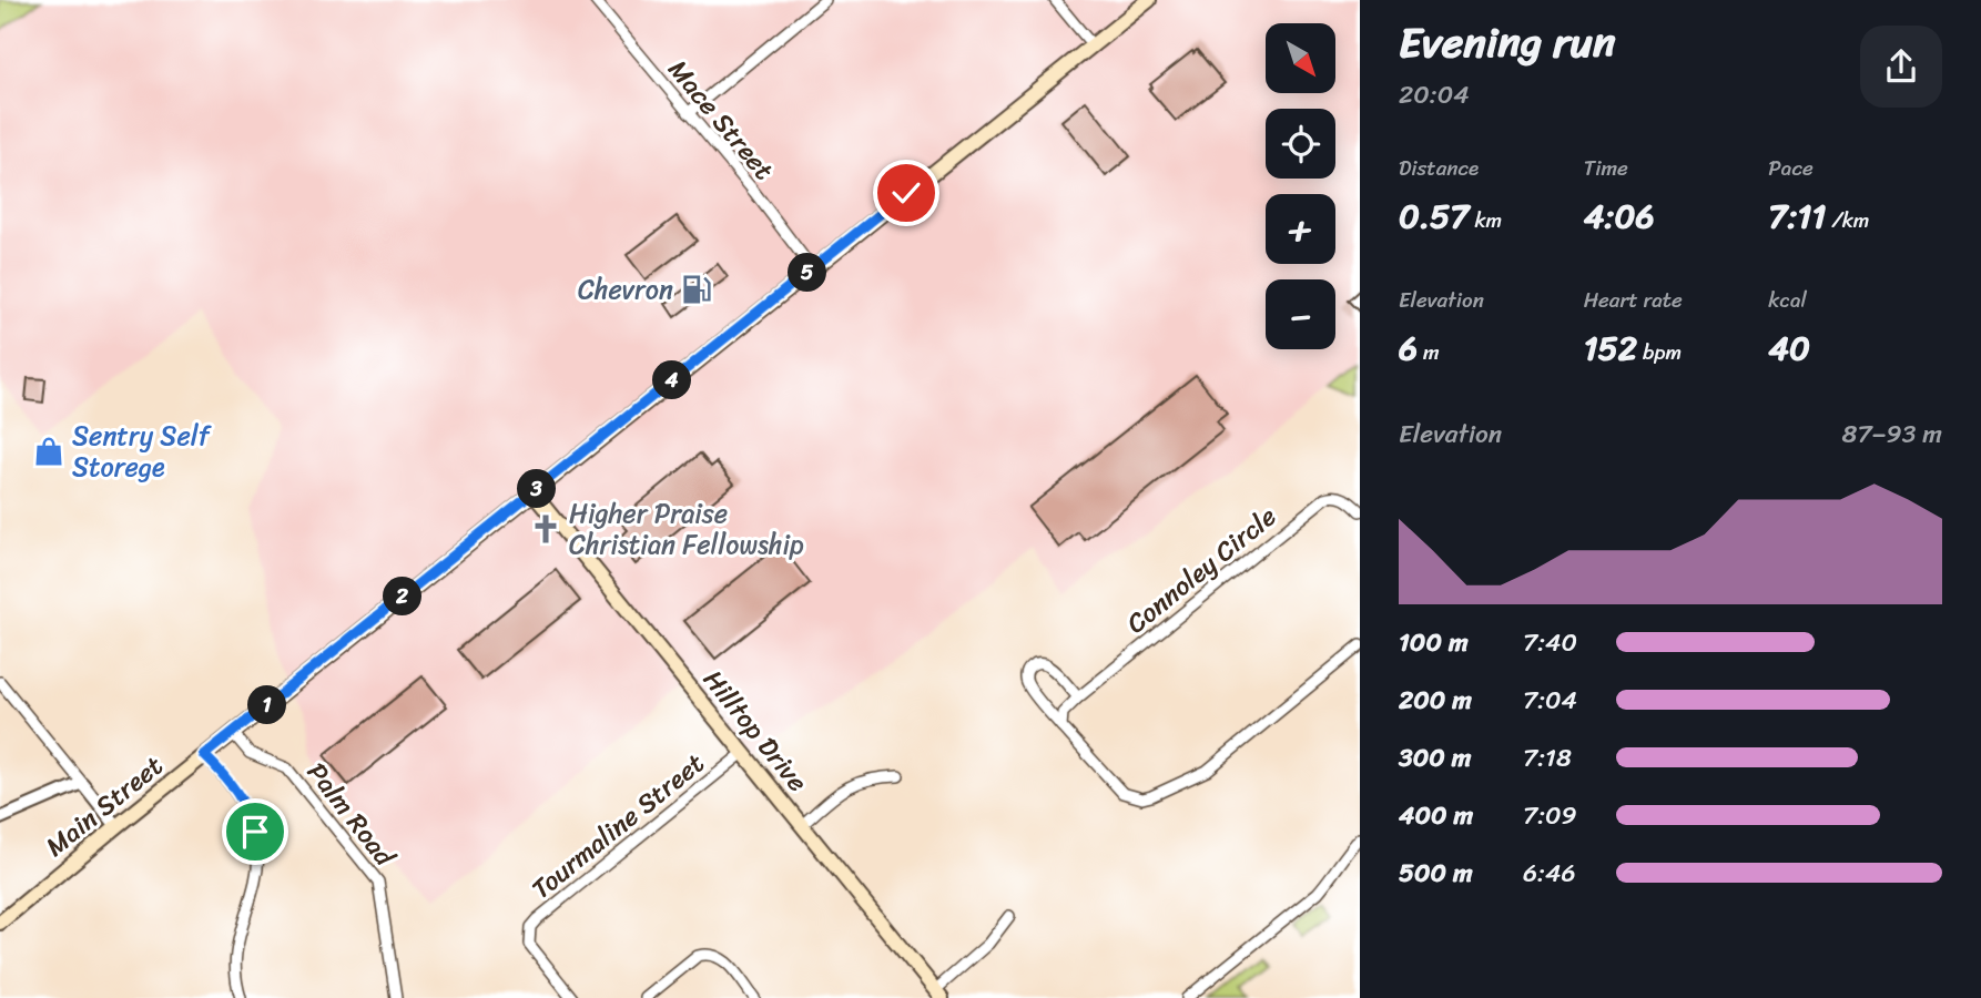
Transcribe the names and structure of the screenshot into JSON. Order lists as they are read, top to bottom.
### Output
{
  "streets": {
    "main road": ["Hilltop Drive", "Main Street"],
    "street": [
      "Mace Street",
      "Connoley Circle",
      "Palm Road",
      "Tourmaline Street"
    ]
  },
  "crossings": [
    ["Mace Street", "Main Street"],
    ["Hilltop Drive", "Main Street"],
    ["Hilltop Drive", "Tourmaline Street"],
    ["Main Street", "Palm Road"]
  ],
  "places": {
    "fuel station": ["Chevron"],
    "shop": ["Sentry Self Storege"],
    "church": ["Higher Praise Christian Fellowship"]
  },
  "north": "bottom right",
  "page": {
    "heading": ["Evening run", "20:04"],
    "map_buttons": ["+", "−"],
    "stats": [
      ["Distance", "0.57 km"],
      ["Time", "4:06"],
      ["Pace", "7:11 /km"],
      ["Elevation", "6 m"],
      ["Heart rate", "152 bpm"],
      ["kcal", "40"]
    ],
    "pins": [
      "5",
      "4",
      "3",
      "2",
      "1"
    ],
    "chart": ["Elevation", "87–93 m"],
    "list": [
      {
        "name": "100 m",
        "note": "7:40"
      },
      {
        "name": "200 m",
        "note": "7:04"
      },
      {
        "name": "300 m",
        "note": "7:18"
      },
      {
        "name": "400 m",
        "note": "7:09"
      },
      {
        "name": "500 m",
        "note": "6:46"
      }
    ]
  }
}
